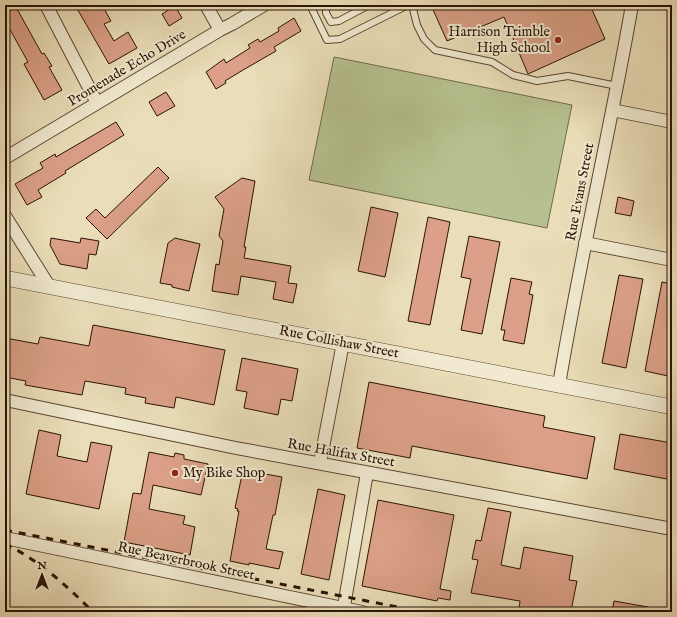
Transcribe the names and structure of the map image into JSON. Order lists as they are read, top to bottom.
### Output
{
  "streets": {
    "street": [
      "Promenade Echo Drive",
      "Rue Evans Street",
      "Rue Collishaw Street",
      "Rue Halifax Street",
      "Rue Beaverbrook Street"
    ]
  },
  "crossings": [
    ["Rue Evans Street", "Rue Collishaw Street"]
  ],
  "places": ["Harrison Trimble High School", "My Bike Shop"],
  "north": "top"
}
